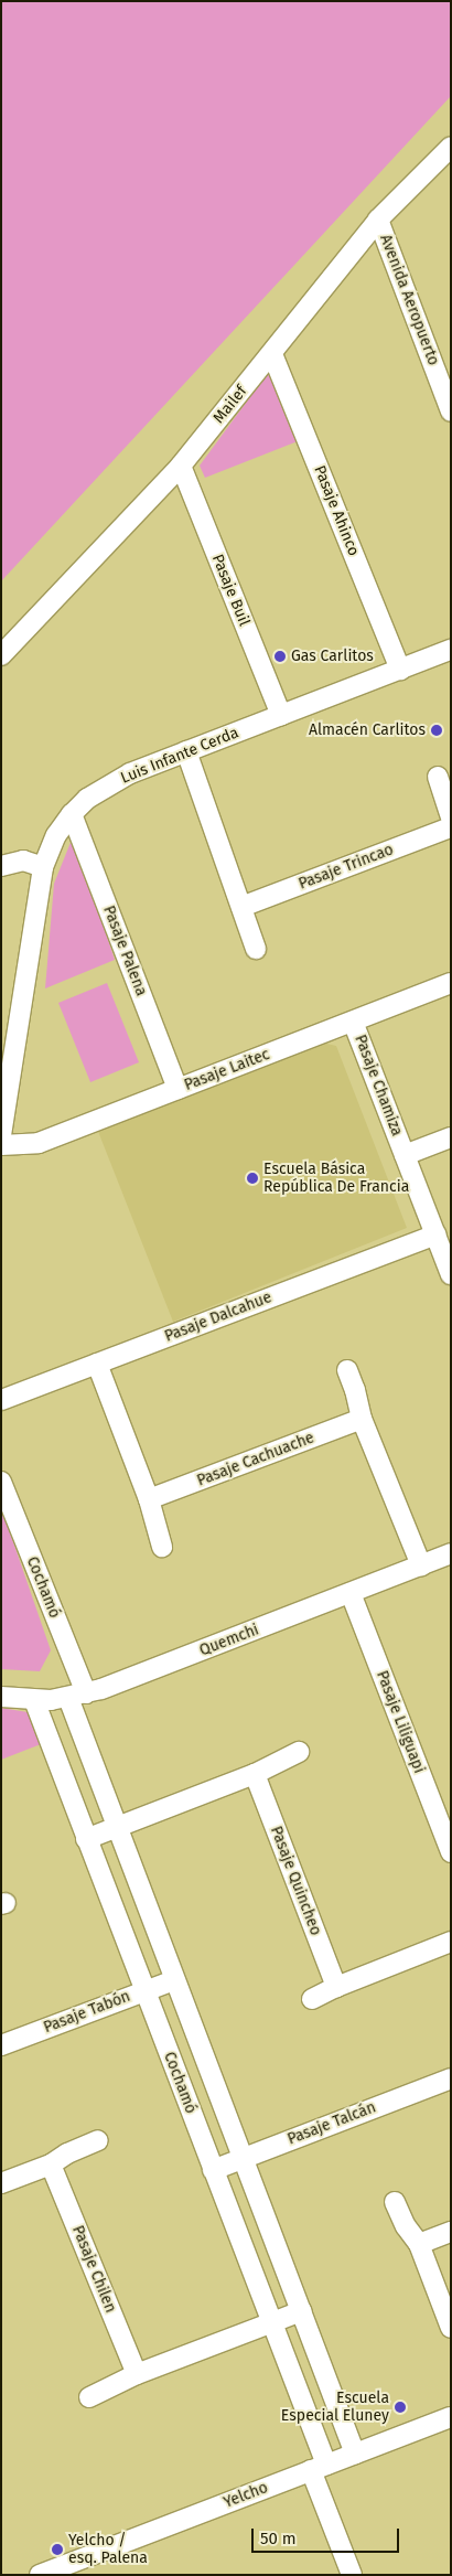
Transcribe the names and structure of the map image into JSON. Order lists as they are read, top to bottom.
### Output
{
  "streets": {
    "street": [
      "Avenida Aeropuerto",
      "Mailef",
      "Pasaje Ahinco",
      "Pasaje Buil",
      "Luis Infante Cerda",
      "Pasaje Trincao",
      "Pasaje Palena",
      "Pasaje Laitec",
      "Pasaje Chamiza",
      "Pasaje Dalcahue",
      "Pasaje Cachuache",
      "Cochamó",
      "Quemchi",
      "Pasaje Liliguapi",
      "Pasaje Quincheo",
      "Pasaje Tabón",
      "Pasaje Talcán",
      "Pasaje Chilen",
      "Yelcho"
    ]
  },
  "crossings": [
    ["Avenida Aeropuerto", "Mailef"],
    ["Mailef", "Pasaje Ahinco"],
    ["Mailef", "Pasaje Buil"],
    ["Pasaje Ahinco", "Luis Infante Cerda"],
    ["Pasaje Buil", "Luis Infante Cerda"],
    ["Luis Infante Cerda", "Pasaje Palena"],
    ["Pasaje Palena", "Pasaje Laitec"],
    ["Pasaje Laitec", "Pasaje Chamiza"],
    ["Pasaje Chamiza", "Pasaje Dalcahue"],
    ["Cochamó", "Quemchi"],
    ["Cochamó", "Pasaje Tabón"],
    ["Cochamó", "Pasaje Talcán"],
    ["Cochamó", "Yelcho"],
    ["Quemchi", "Pasaje Liliguapi"]
  ],
  "places": [
    "Gas Carlitos",
    "Almacén Carlitos",
    "Escuela Básica República De Francia",
    "Escuela Especial Eluney",
    "Yelcho / esq. Palena"
  ],
  "scale_bar": "50 m"
}
